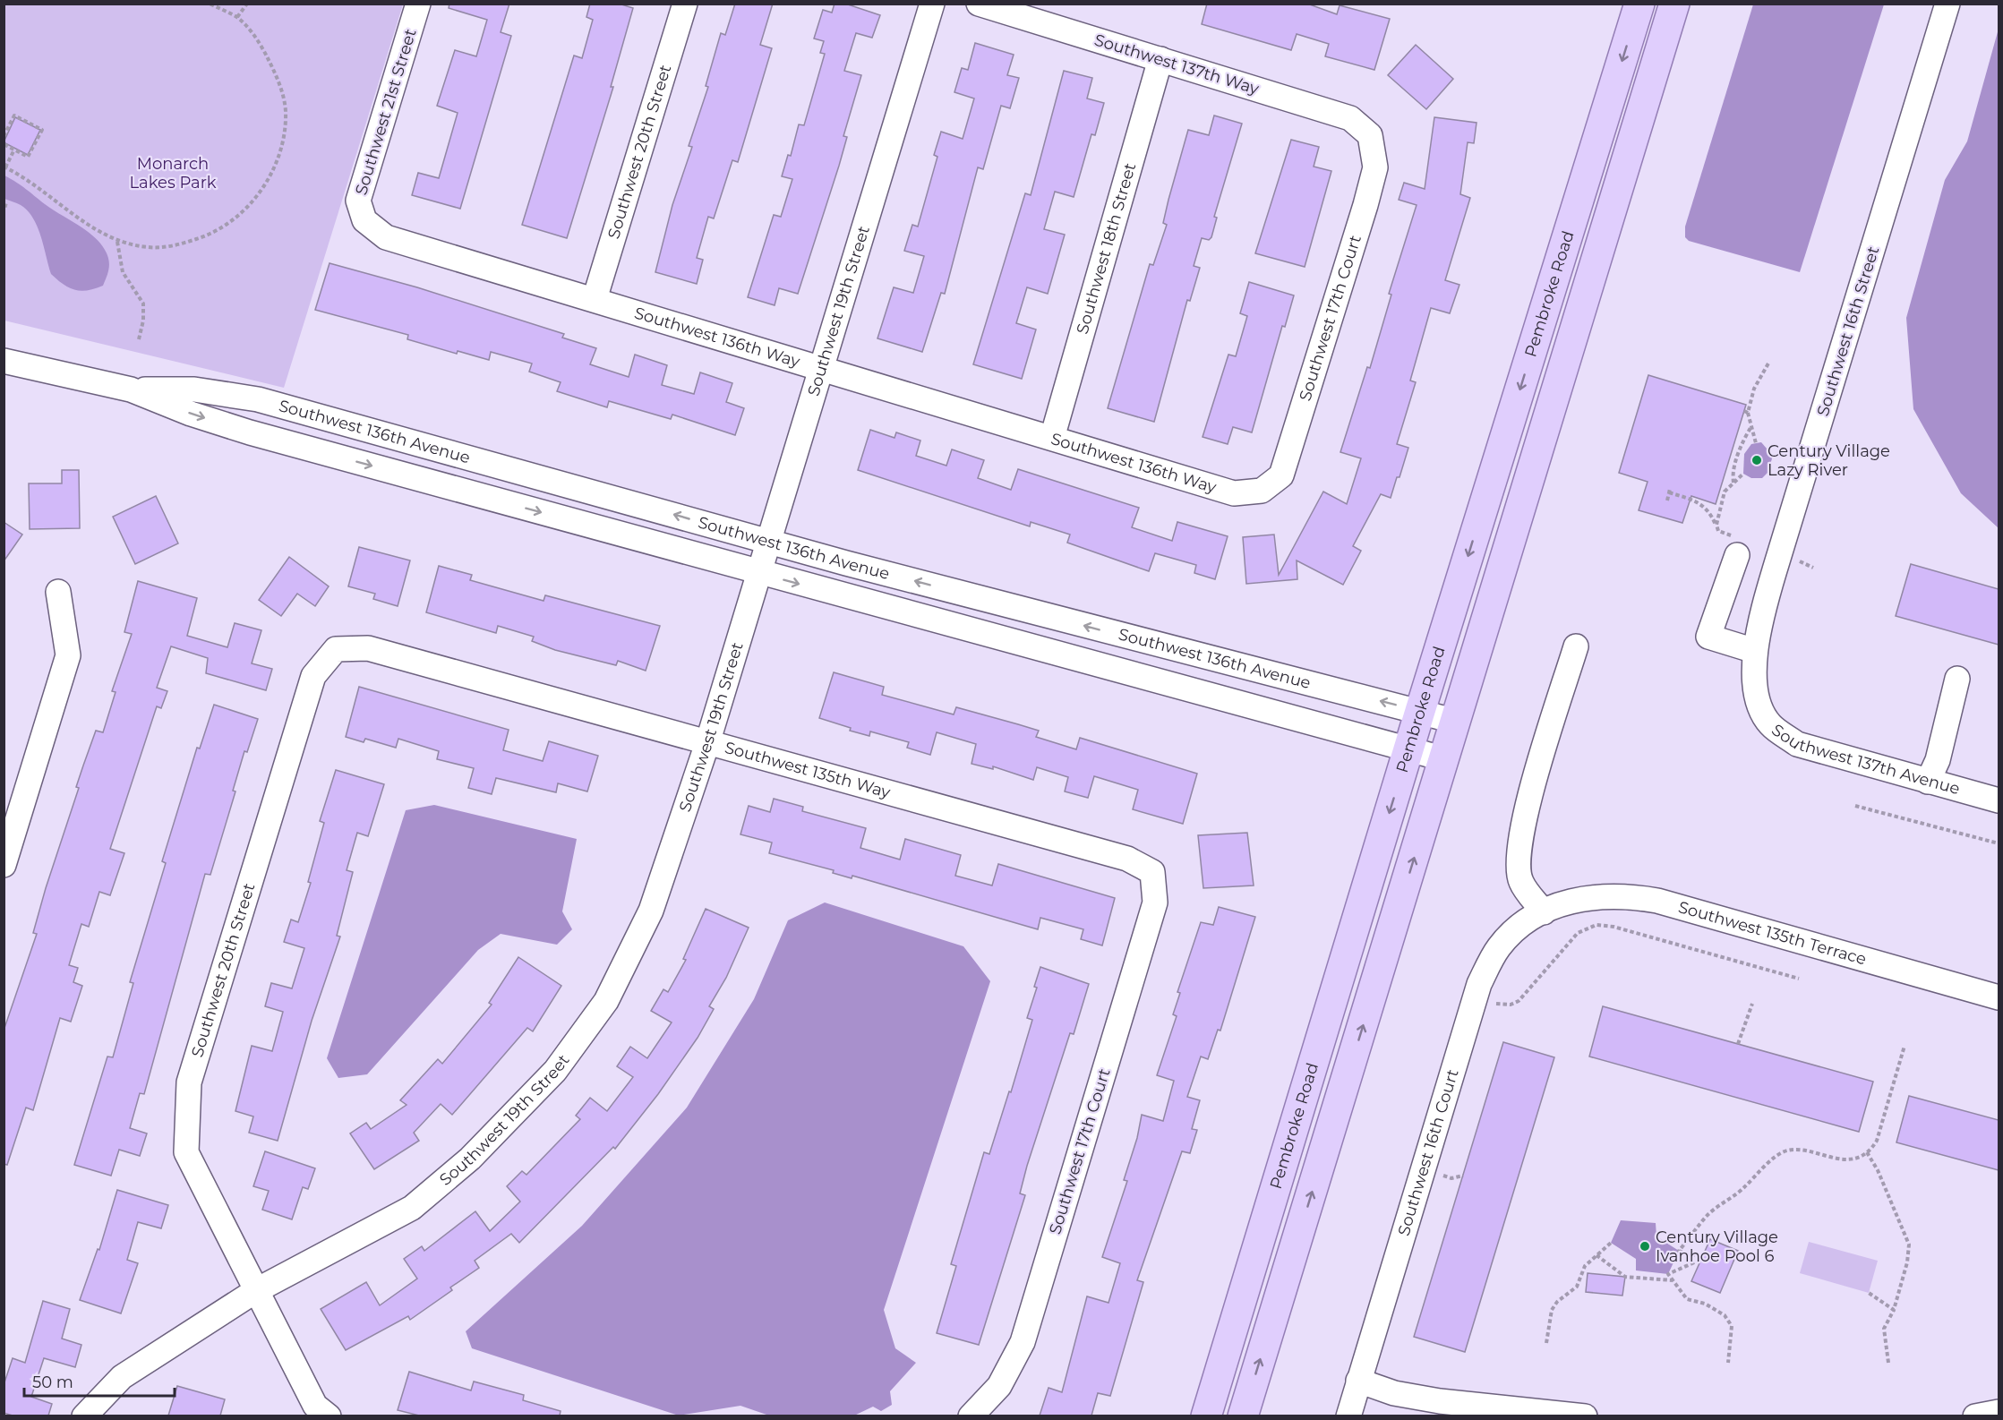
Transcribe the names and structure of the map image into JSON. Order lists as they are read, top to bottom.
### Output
{
  "streets": {
    "main road": ["Pembroke Road"],
    "street": [
      "Southwest 137th Way",
      "Southwest 21st Street",
      "Southwest 20th Street",
      "Southwest 18th Street",
      "Southwest 19th Street",
      "Southwest 17th Court",
      "Southwest 16th Street",
      "Southwest 136th Way",
      "Southwest 136th Avenue",
      "Southwest 137th Avenue",
      "Southwest 135th Way",
      "Southwest 135th Terrace",
      "Southwest 16th Court"
    ]
  },
  "crossings": [
    ["Southwest 137th Way", "Southwest 18th Street"],
    ["Southwest 137th Way", "Southwest 17th Court"],
    ["Southwest 21st Street", "Southwest 136th Way"],
    ["Southwest 20th Street", "Southwest 19th Street"],
    ["Southwest 20th Street", "Southwest 136th Way"],
    ["Southwest 20th Street", "Southwest 135th Way"],
    ["Southwest 18th Street", "Southwest 136th Way"],
    ["Pembroke Road", "Southwest 136th Avenue"],
    ["Southwest 19th Street", "Southwest 136th Way"],
    ["Southwest 19th Street", "Southwest 136th Avenue"],
    ["Southwest 19th Street", "Southwest 135th Way"],
    ["Southwest 17th Court", "Southwest 136th Way"],
    ["Southwest 17th Court", "Southwest 135th Way"],
    ["Southwest 16th Street", "Southwest 137th Avenue"],
    ["Southwest 135th Terrace", "Southwest 16th Court"]
  ],
  "parks": ["Monarch Lakes Park"],
  "places": ["Century Village Lazy River", "Century Village Ivanhoe Pool 6"],
  "scale_bar": "50 m"
}
